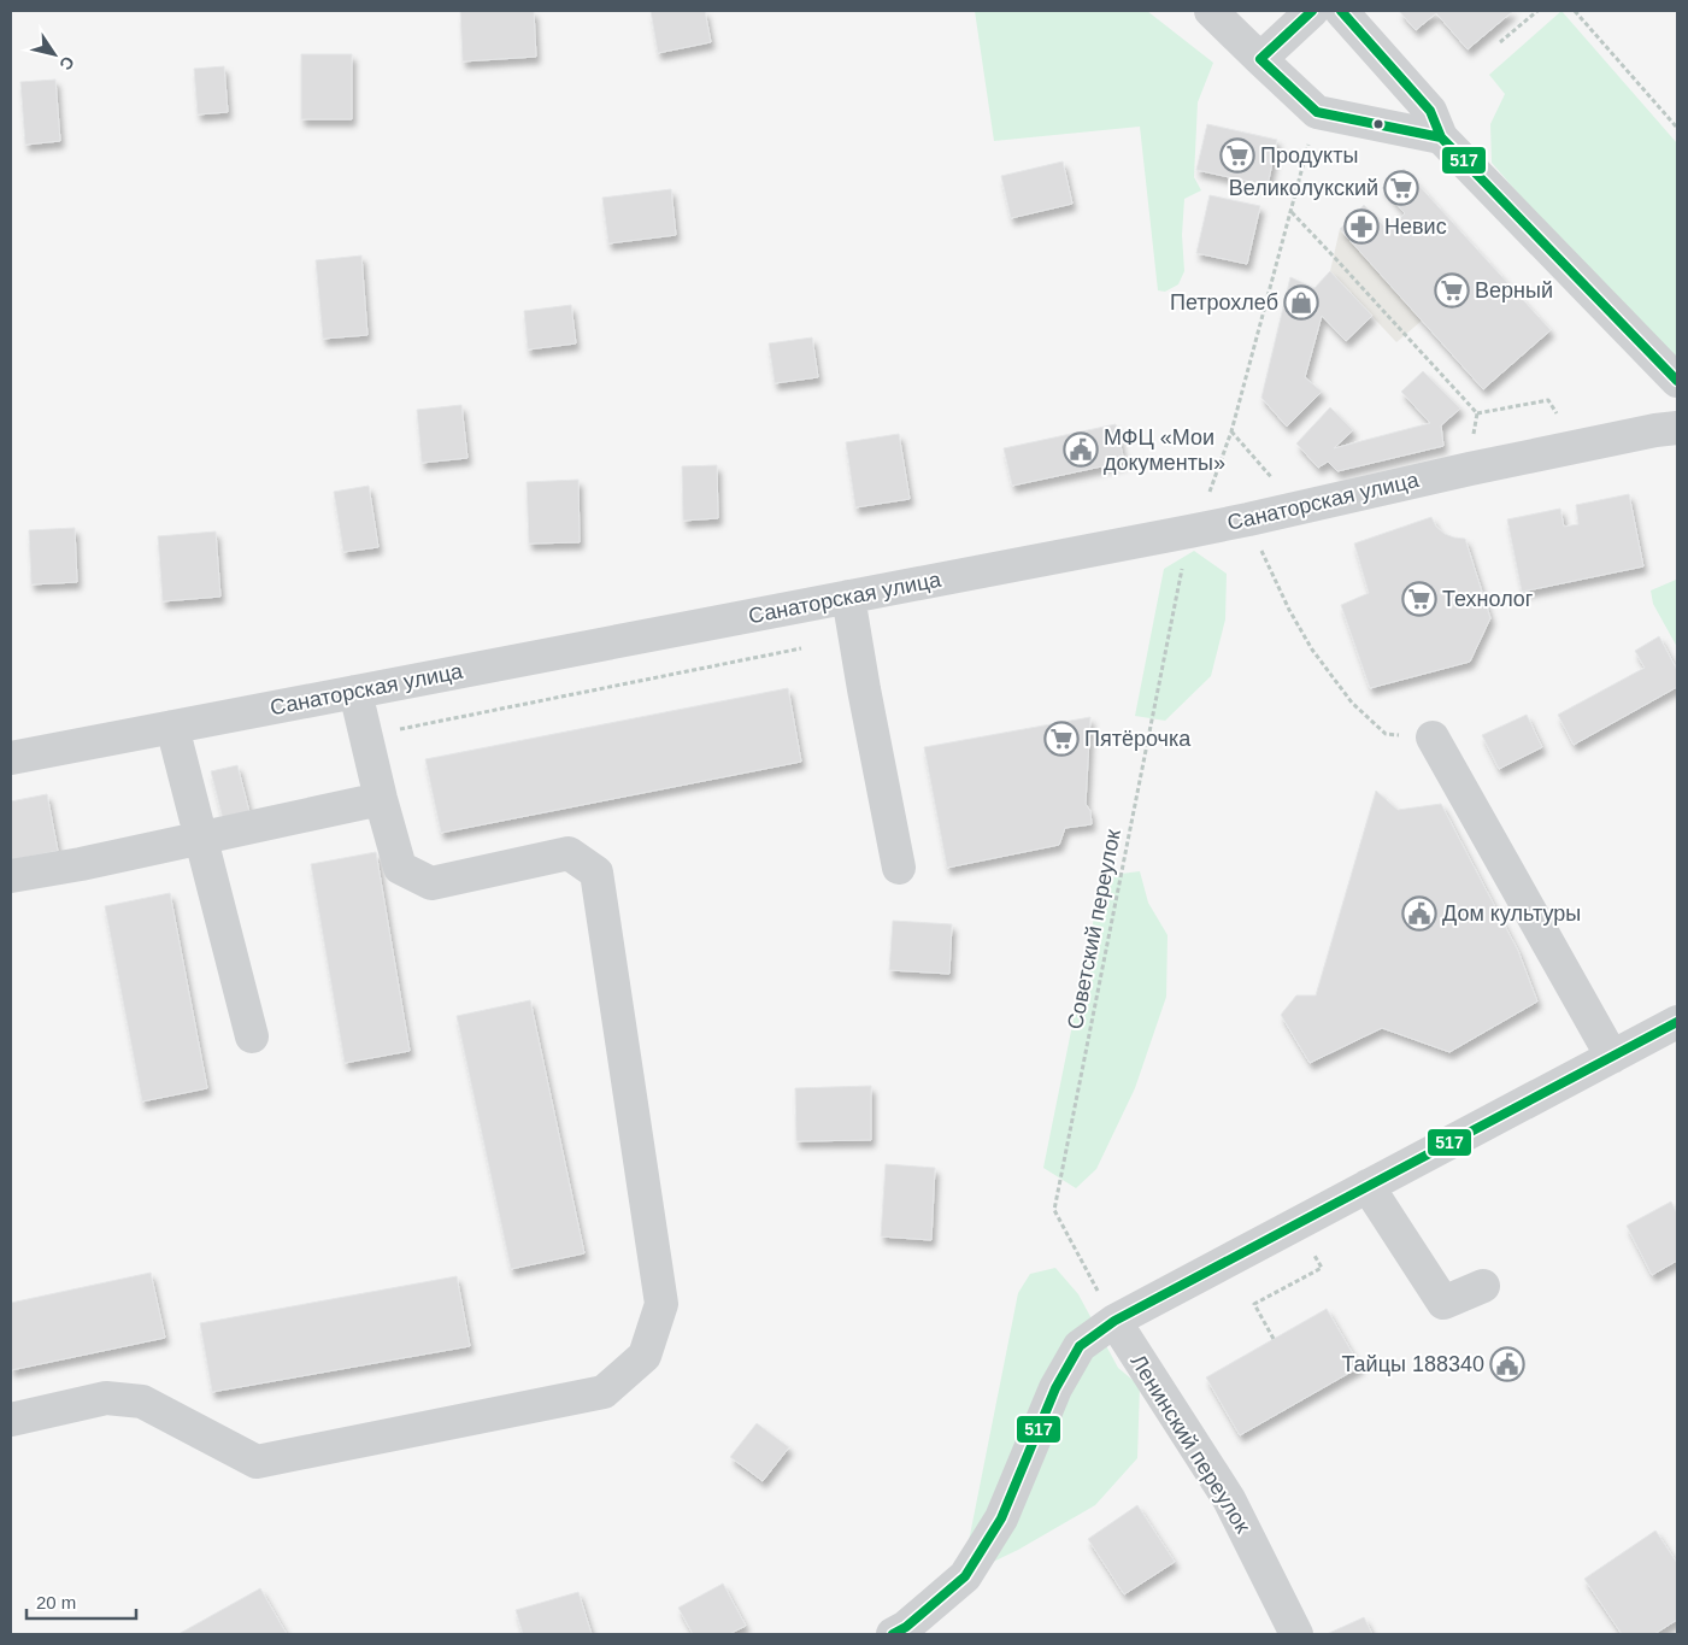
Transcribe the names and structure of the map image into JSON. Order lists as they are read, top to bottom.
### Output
{
  "streets": {
    "street": ["Санаторская улица", "Ленинский переулок"],
    "path": ["Советский переулок"]
  },
  "crossings": [
    ["Санаторская улица", "Советский переулок"],
    ["Советский переулок", "Ленинский переулок"]
  ],
  "places": {
    "supermarket": [
      "Продукты",
      "Великолукский",
      "Верный",
      "Технолог",
      "Пятёрочка"
    ],
    "pharmacy": ["Невис"],
    "shop": ["Петрохлеб"],
    "public building": ["МФЦ «Мои документы»", "Дом культуры", "Тайцы 188340"]
  },
  "lines": ["transit line 517"],
  "scale_bar": "20 m",
  "north": "bottom right"
}
